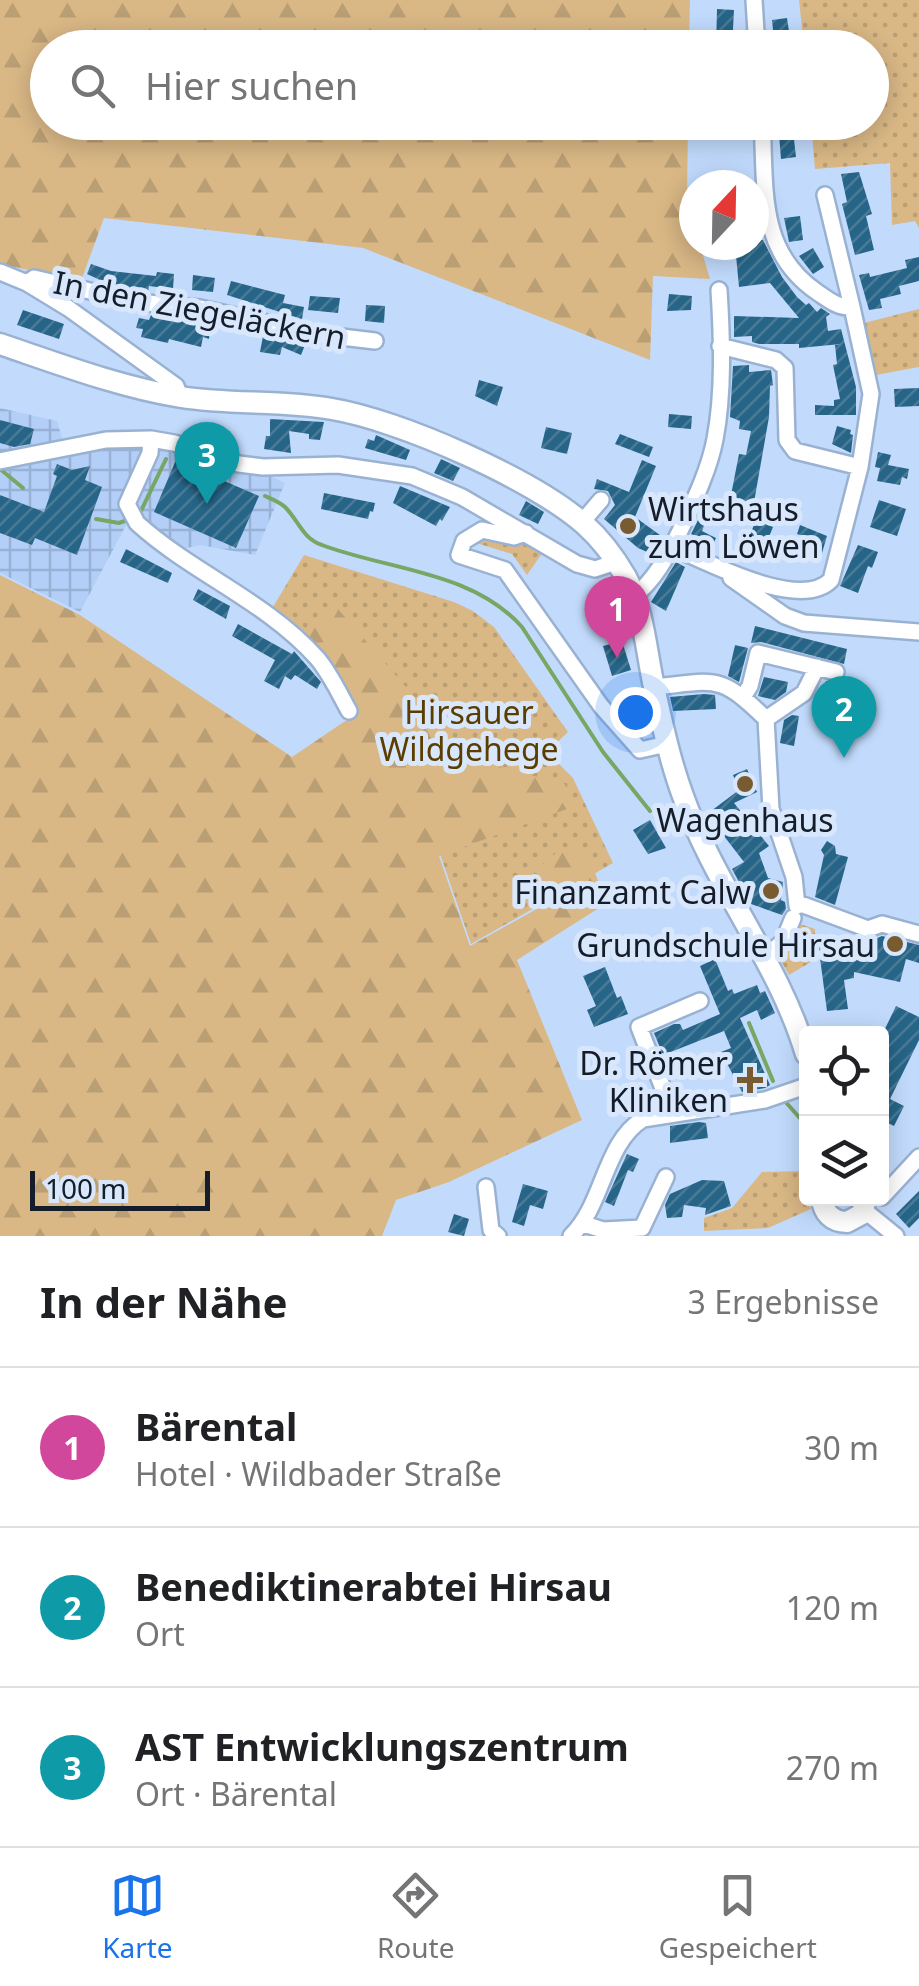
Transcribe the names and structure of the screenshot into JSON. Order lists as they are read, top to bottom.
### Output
{
  "streets": {
    "street": ["In den Ziegeläckern"]
  },
  "parks": ["Hirsauer Wildgehege"],
  "places": {
    "other": [
      "Wirtshaus zum Löwen",
      "Wagenhaus",
      "Finanzamt Calw",
      "Grundschule Hirsau"
    ],
    "health": ["Dr. Römer Kliniken"]
  },
  "scale_bar": "100 m",
  "north": "top",
  "page": {
    "search": "Hier suchen",
    "pins": ["3", "1", "2"],
    "scale": "100 m",
    "heading": ["In der Nähe", "3 Ergebnisse"],
    "list": [
      {
        "mark": "1",
        "name": "Bärental",
        "note": "Hotel · Wildbader Straße",
        "value": "30 m"
      },
      {
        "mark": "2",
        "name": "Benediktinerabtei Hirsau",
        "note": "Ort",
        "value": "120 m"
      },
      {
        "mark": "3",
        "name": "AST Entwicklungszentrum",
        "note": "Ort · Bärental",
        "value": "270 m"
      }
    ],
    "nav": ["Karte", "Route", "Gespeichert"]
  }
}
